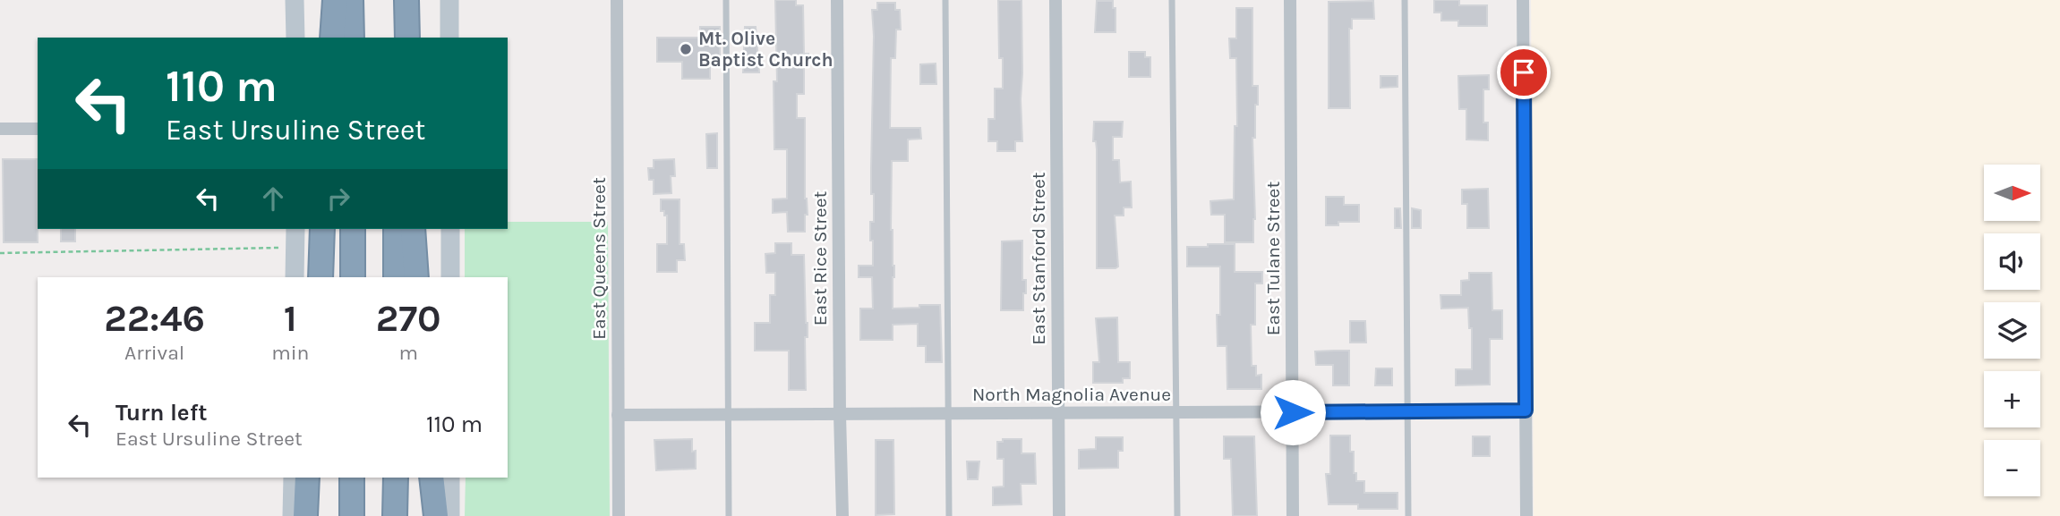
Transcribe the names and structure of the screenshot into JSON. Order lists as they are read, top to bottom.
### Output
{
  "streets": {
    "street": [
      "East Queens Street",
      "East Rice Street",
      "East Stanford Street",
      "East Tulane Street",
      "North Magnolia Avenue"
    ]
  },
  "crossings": [
    ["East Queens Street", "North Magnolia Avenue"],
    ["East Rice Street", "North Magnolia Avenue"],
    ["East Stanford Street", "North Magnolia Avenue"],
    ["East Tulane Street", "North Magnolia Avenue"]
  ],
  "places": ["Mt. Olive Baptist Church"],
  "north": "right",
  "page": {
    "turn": ["110 m", "East Ursuline Street"],
    "map_buttons": ["+", "−"],
    "eta": [
      "22:46",
      "Arrival",
      "1",
      "min",
      "270",
      "m"
    ],
    "list": [
      {
        "name": "Turn left",
        "note": "East Ursuline Street",
        "value": "110 m"
      }
    ]
  }
}
